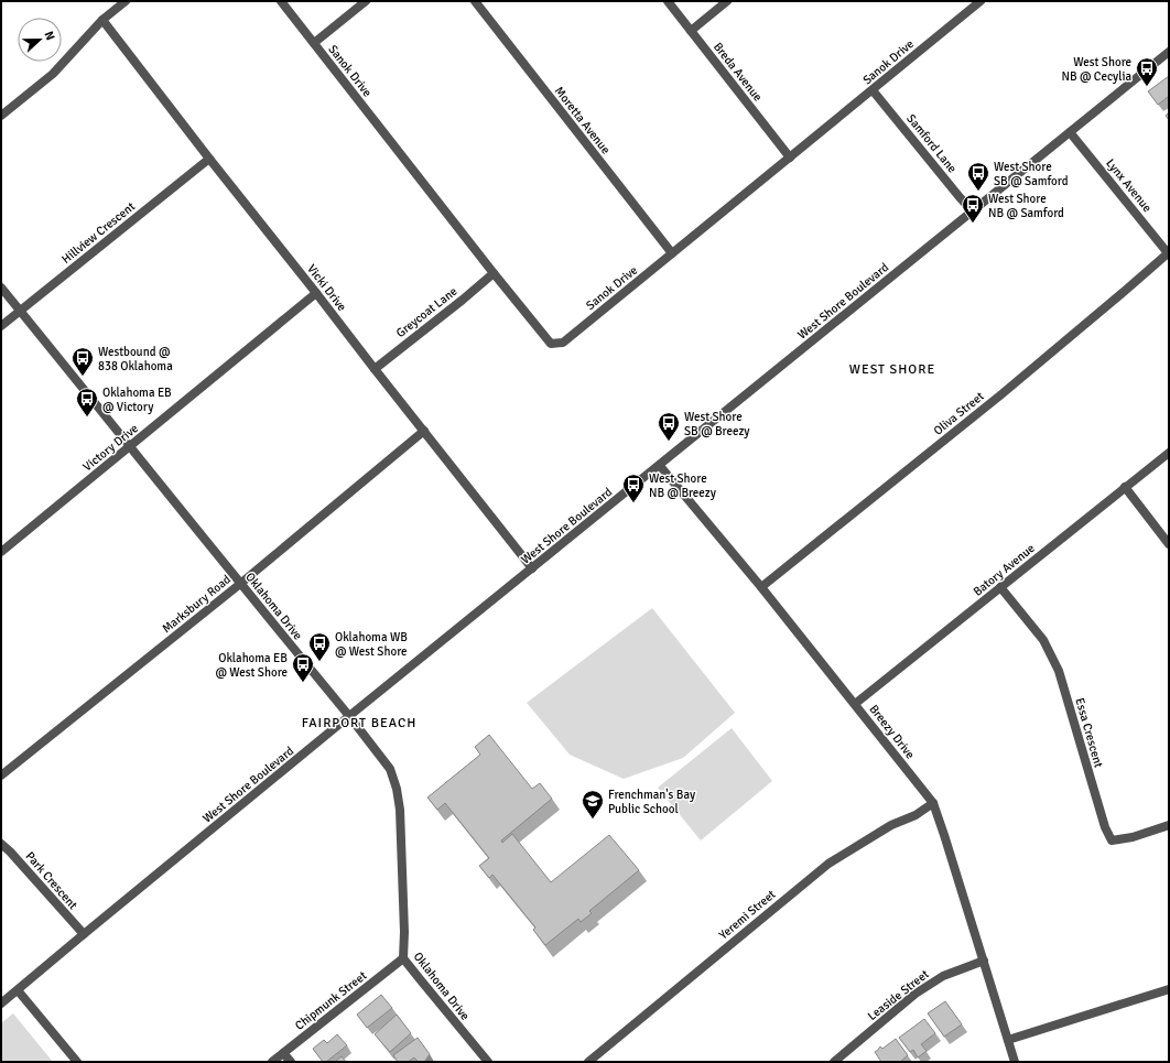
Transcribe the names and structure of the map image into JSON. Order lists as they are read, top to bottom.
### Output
{
  "streets": {
    "street": [
      "Sanok Drive",
      "Breda Avenue",
      "Moretta Avenue",
      "Samford Lane",
      "Lynx Avenue",
      "Hillview Crescent",
      "Vicki Drive",
      "West Shore Boulevard",
      "Greycoat Lane",
      "Oliva Street",
      "Victory Drive",
      "Batory Avenue",
      "Marksbury Road",
      "Oklahoma Drive",
      "Breezy Drive",
      "Essa Crescent",
      "Park Crescent",
      "Yeremi Street",
      "Leaside Street",
      "Chipmunk Street"
    ]
  },
  "crossings": [
    ["Sanok Drive", "Breda Avenue"],
    ["Sanok Drive", "Moretta Avenue"],
    ["Sanok Drive", "Samford Lane"],
    ["Sanok Drive", "Greycoat Lane"],
    ["Samford Lane", "West Shore Boulevard"],
    ["Lynx Avenue", "West Shore Boulevard"],
    ["Lynx Avenue", "Oliva Street"],
    ["Hillview Crescent", "Vicki Drive"],
    ["Hillview Crescent", "Oklahoma Drive"],
    ["Vicki Drive", "West Shore Boulevard"],
    ["Vicki Drive", "Greycoat Lane"],
    ["Vicki Drive", "Victory Drive"],
    ["Vicki Drive", "Marksbury Road"],
    ["West Shore Boulevard", "Oklahoma Drive"],
    ["West Shore Boulevard", "Breezy Drive"],
    ["West Shore Boulevard", "Park Crescent"],
    ["Oliva Street", "Breezy Drive"],
    ["Victory Drive", "Oklahoma Drive"],
    ["Batory Avenue", "Breezy Drive"],
    ["Batory Avenue", "Essa Crescent"],
    ["Marksbury Road", "Oklahoma Drive"],
    ["Oklahoma Drive", "Chipmunk Street"],
    ["Breezy Drive", "Yeremi Street"],
    ["Breezy Drive", "Leaside Street"]
  ],
  "districts": ["WEST SHORE", "FAIRPORT BEACH"],
  "places": {
    "bus stop": [
      "West Shore NB @ Cecylia",
      "West Shore SB @ Samford",
      "West Shore NB @ Samford",
      "Westbound @ 838 Oklahoma",
      "Oklahoma EB @ Victory",
      "West Shore SB @ Breezy",
      "West Shore NB @ Breezy",
      "Oklahoma WB @ West Shore",
      "Oklahoma EB @ West Shore"
    ],
    "school or university": ["Frenchman's Bay Public School"]
  },
  "north": "right"
}
